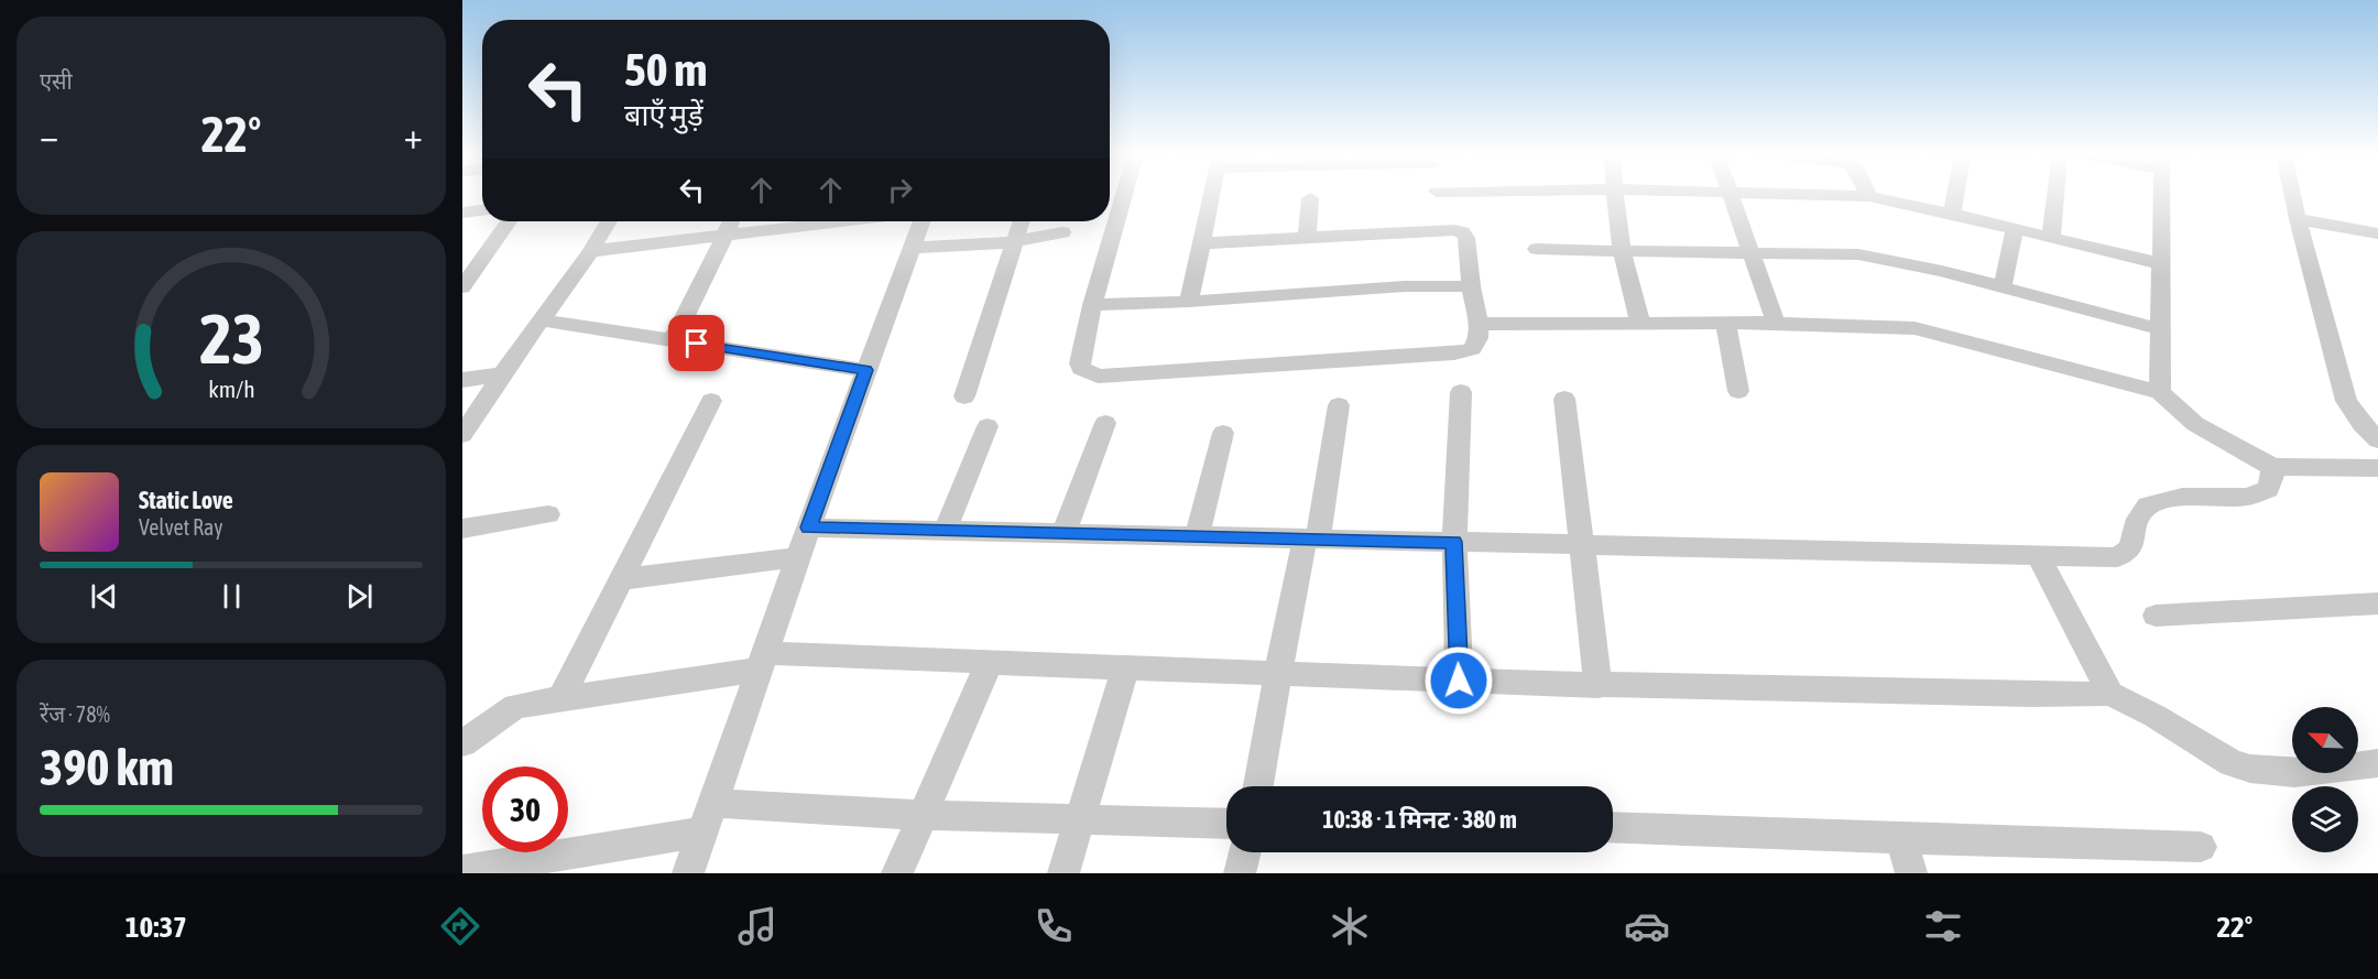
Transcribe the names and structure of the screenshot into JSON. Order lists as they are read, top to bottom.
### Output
{
  "north": "top left",
  "page": {
    "tile": [
      "एसी",
      ["रेंज · 78%", "390 km"]
    ],
    "turn": ["50 m", "बाएँ मुड़ें"],
    "heat": ["−", "22°", "+"],
    "song": ["Static Love", "Velvet Ray"],
    "limit": "30",
    "trip": "10:38 · 1 मिनट · 380 m",
    "tabs": ["10:37", "22°"],
    "gauge": ["23", "km/h"]
  }
}
